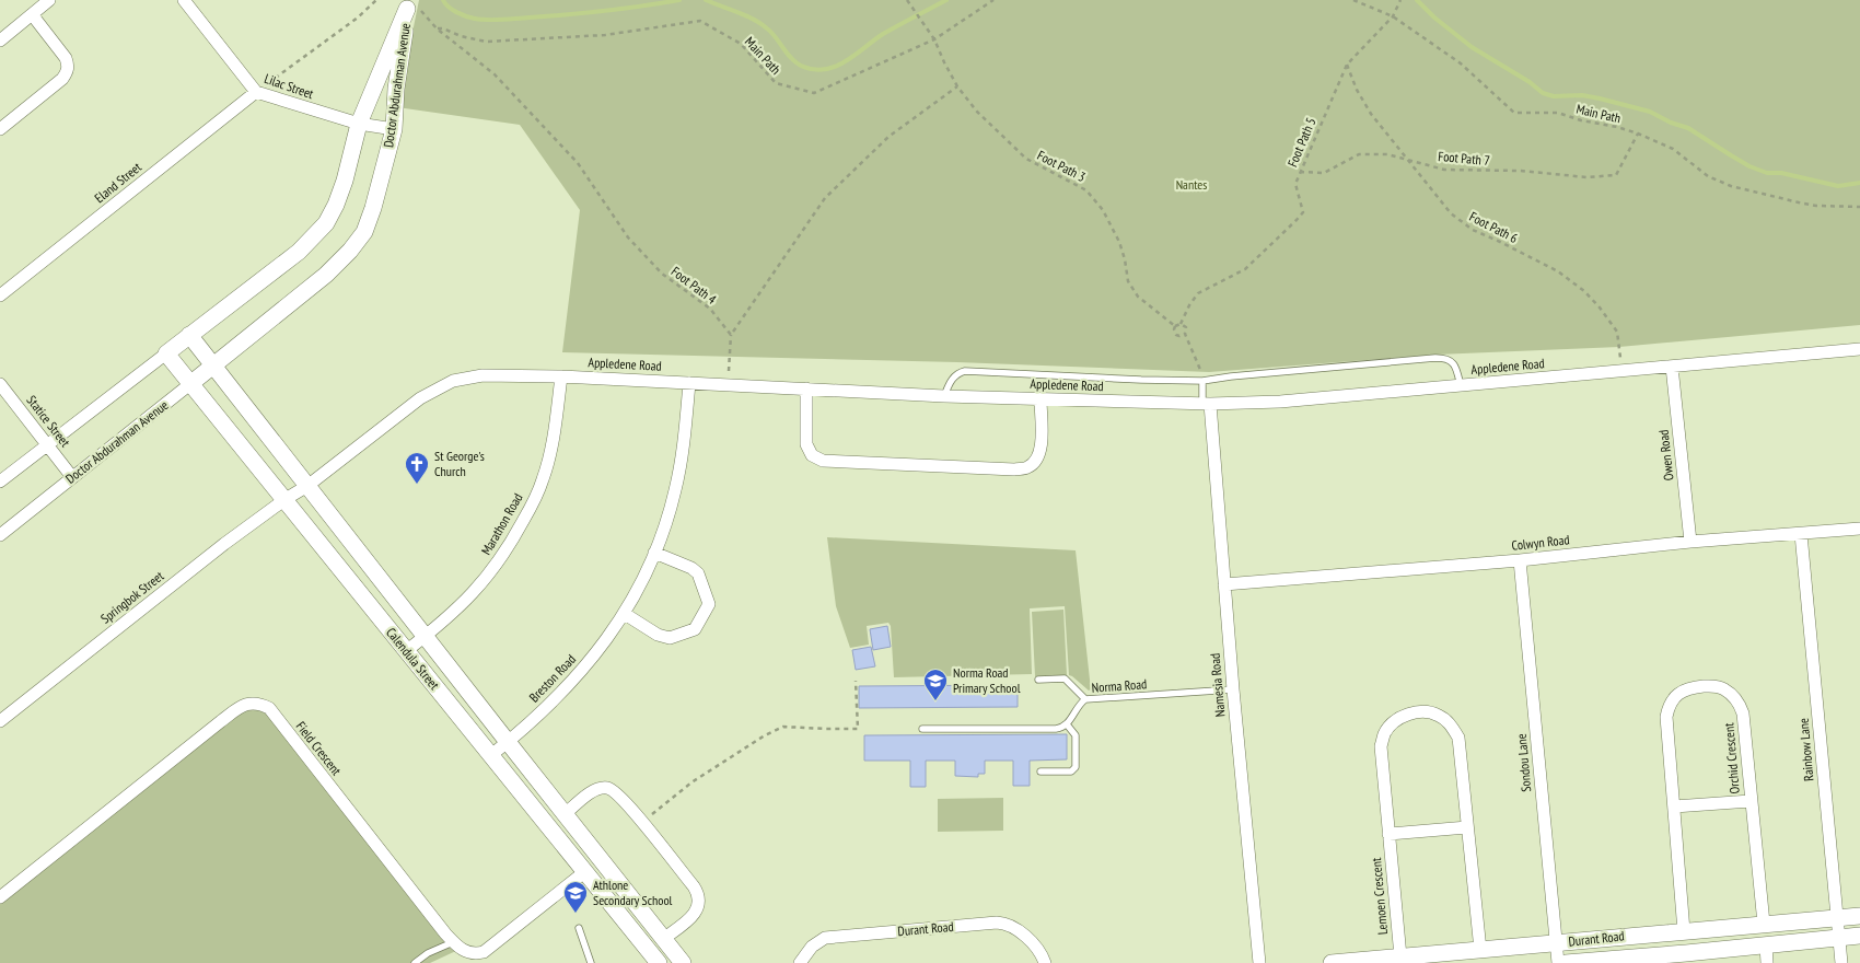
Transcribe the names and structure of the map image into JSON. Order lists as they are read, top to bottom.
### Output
{
  "streets": {
    "street": [
      "Doctor Abdurahman Avenue",
      "Lilac Street",
      "Eland Street",
      "Appledene Road",
      "Statice Street",
      "Owen Road",
      "Marathon Road",
      "Colwyn Road",
      "Springbok Street",
      "Calendula Street",
      "Breston Road",
      "Namesia Road",
      "Field Crescent",
      "Rainbow Lane",
      "Orchid Crescent",
      "Sondou Lane",
      "Lemoen Crescent",
      "Durant Road"
    ],
    "lane": ["Norma Road"],
    "path": [
      "Main Path",
      "Foot Path 5",
      "Foot Path 7",
      "Foot Path 3",
      "Foot Path 6",
      "Foot Path 4"
    ]
  },
  "crossings": [
    ["Main Path", "Foot Path 5"],
    ["Main Path", "Foot Path 7"],
    ["Main Path", "Foot Path 3"],
    ["Main Path", "Foot Path 4"],
    ["Doctor Abdurahman Avenue", "Lilac Street"],
    ["Doctor Abdurahman Avenue", "Foot Path 4"],
    ["Doctor Abdurahman Avenue", "Statice Street"],
    ["Doctor Abdurahman Avenue", "Calendula Street"],
    ["Lilac Street", "Eland Street"],
    ["Foot Path 5", "Foot Path 7"],
    ["Foot Path 5", "Foot Path 3"],
    ["Foot Path 5", "Foot Path 6"],
    ["Foot Path 7", "Foot Path 6"],
    ["Foot Path 6", "Appledene Road"],
    ["Appledene Road", "Owen Road"],
    ["Appledene Road", "Marathon Road"],
    ["Appledene Road", "Springbok Street"],
    ["Appledene Road", "Calendula Street"],
    ["Appledene Road", "Breston Road"],
    ["Appledene Road", "Namesia Road"],
    ["Owen Road", "Colwyn Road"],
    ["Marathon Road", "Calendula Street"],
    ["Colwyn Road", "Namesia Road"],
    ["Colwyn Road", "Rainbow Lane"],
    ["Colwyn Road", "Sondou Lane"],
    ["Springbok Street", "Calendula Street"],
    ["Calendula Street", "Breston Road"],
    ["Calendula Street", "Field Crescent"],
    ["Namesia Road", "Norma Road"],
    ["Rainbow Lane", "Durant Road"],
    ["Orchid Crescent", "Durant Road"],
    ["Sondou Lane", "Durant Road"],
    ["Lemoen Crescent", "Durant Road"]
  ],
  "parks": ["Nantes"],
  "places": {
    "church": ["St George's Church"],
    "school or university": ["Norma Road Primary School", "Athlone Secondary School"]
  }
}
